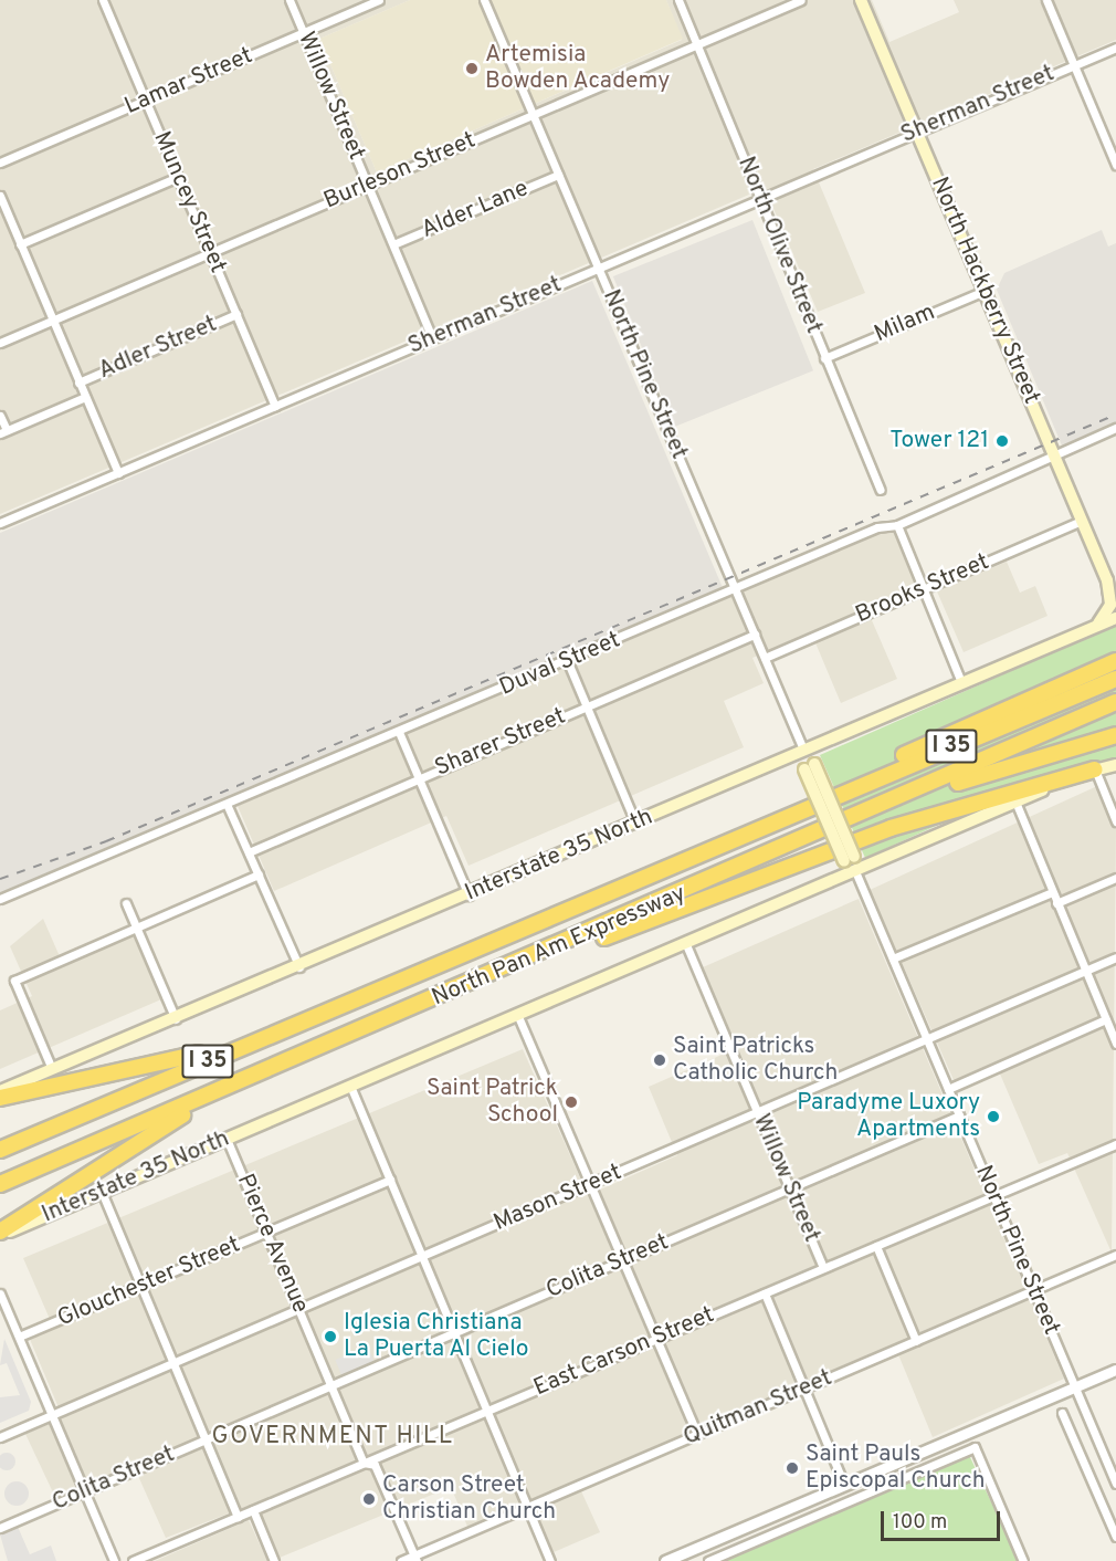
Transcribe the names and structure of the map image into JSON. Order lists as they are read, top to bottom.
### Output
{
  "streets": {
    "highway": ["I 35", "North Pan Am Expressway"],
    "main road": ["North Hackberry Street", "North Pine Street", "Interstate 35 North"],
    "street": [
      "Lamar Street",
      "Willow Street",
      "Sherman Street",
      "Burleson Street",
      "Muncey Street",
      "Alder Lane",
      "North Olive Street",
      "Milam",
      "Adler Street",
      "Brooks Street",
      "Duval Street",
      "Sharer Street",
      "Mason Street",
      "Pierce Avenue",
      "Colita Street",
      "Glouchester Street",
      "East Carson Street",
      "Quitman Street"
    ]
  },
  "crossings": [
    ["Lamar Street", "Willow Street"],
    ["Lamar Street", "Muncey Street"],
    ["Willow Street", "Sherman Street"],
    ["Willow Street", "Burleson Street"],
    ["Willow Street", "Alder Lane"],
    ["Willow Street", "Interstate 35 North"],
    ["Willow Street", "Mason Street"],
    ["Willow Street", "Colita Street"],
    ["Willow Street", "East Carson Street"],
    ["Sherman Street", "Muncey Street"],
    ["Sherman Street", "North Olive Street"],
    ["Sherman Street", "North Hackberry Street"],
    ["Sherman Street", "North Pine Street"],
    ["Burleson Street", "Muncey Street"],
    ["Burleson Street", "North Olive Street"],
    ["Burleson Street", "North Pine Street"],
    ["Muncey Street", "Adler Street"],
    ["Alder Lane", "North Pine Street"],
    ["North Olive Street", "Milam"],
    ["North Hackberry Street", "Milam"],
    ["North Hackberry Street", "Brooks Street"],
    ["North Hackberry Street", "Duval Street"],
    ["North Hackberry Street", "Interstate 35 North"],
    ["North Pine Street", "Brooks Street"],
    ["North Pine Street", "Duval Street"],
    ["North Pine Street", "Sharer Street"],
    ["North Pine Street", "Interstate 35 North"],
    ["North Pine Street", "Mason Street"],
    ["North Pine Street", "Colita Street"],
    ["North Pine Street", "East Carson Street"],
    ["North Pine Street", "Quitman Street"],
    ["Interstate 35 North", "Pierce Avenue"],
    ["Mason Street", "Pierce Avenue"],
    ["Pierce Avenue", "Colita Street"],
    ["Pierce Avenue", "Glouchester Street"],
    ["Pierce Avenue", "East Carson Street"],
    ["Pierce Avenue", "Quitman Street"]
  ],
  "districts": ["GOVERNMENT HILL"],
  "places": [
    "Artemisia Bowden Academy",
    "Tower 121",
    "Saint Patricks Catholic Church",
    "Saint Patrick School",
    "Paradyme Luxory Apartments",
    "Iglesia Christiana La Puerta Al Cielo",
    "Saint Pauls Episcopal Church",
    "Carson Street Christian Church"
  ],
  "scale_bar": "100 m"
}
